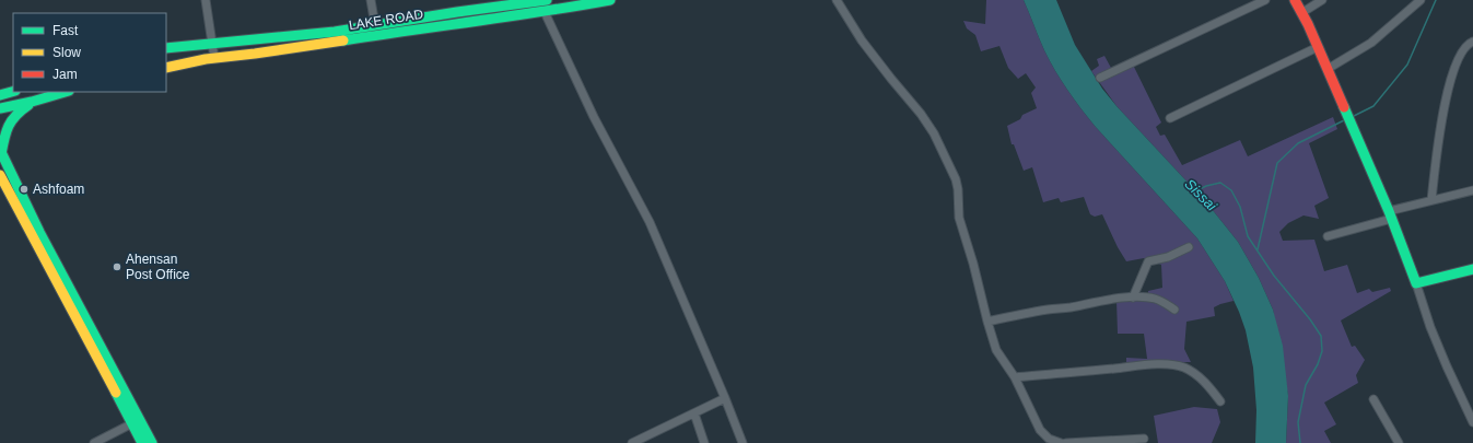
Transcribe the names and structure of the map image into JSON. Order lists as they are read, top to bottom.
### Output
{
  "streets": {
    "main road": ["LAKE ROAD"]
  },
  "water": ["Sissai"],
  "places": ["Ashfoam", "Ahensan Post Office"],
  "legend": ["Fast", "Slow", "Jam"]
}
